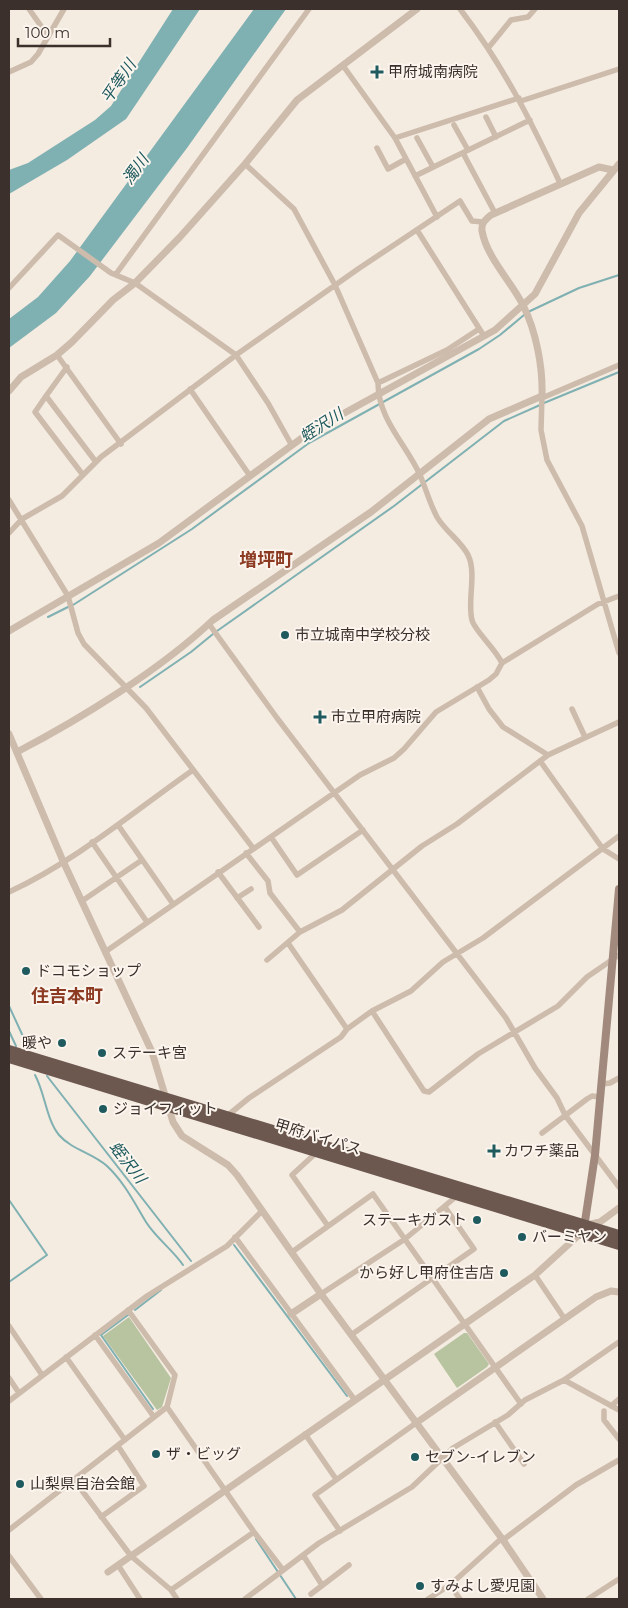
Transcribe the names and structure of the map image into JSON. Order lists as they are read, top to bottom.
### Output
{
  "streets": {
    "highway": ["甲府バイパス"]
  },
  "districts": ["増坪町", "住吉本町"],
  "water": ["平等川", "濁川", "蛭沢川"],
  "places": {
    "health": ["甲府城南病院", "市立甲府病院", "カワチ薬品"],
    "other": [
      "市立城南中学校分校",
      "ドコモショップ",
      "暖や",
      "ステーキ宮",
      "ジョイフィット",
      "ステーキガスト",
      "バーミヤン",
      "から好し甲府住吉店",
      "ザ・ビッグ",
      "セブン-イレブン",
      "山梨県自治会館",
      "すみよし愛児園"
    ]
  },
  "scale_bar": "100 m"
}
